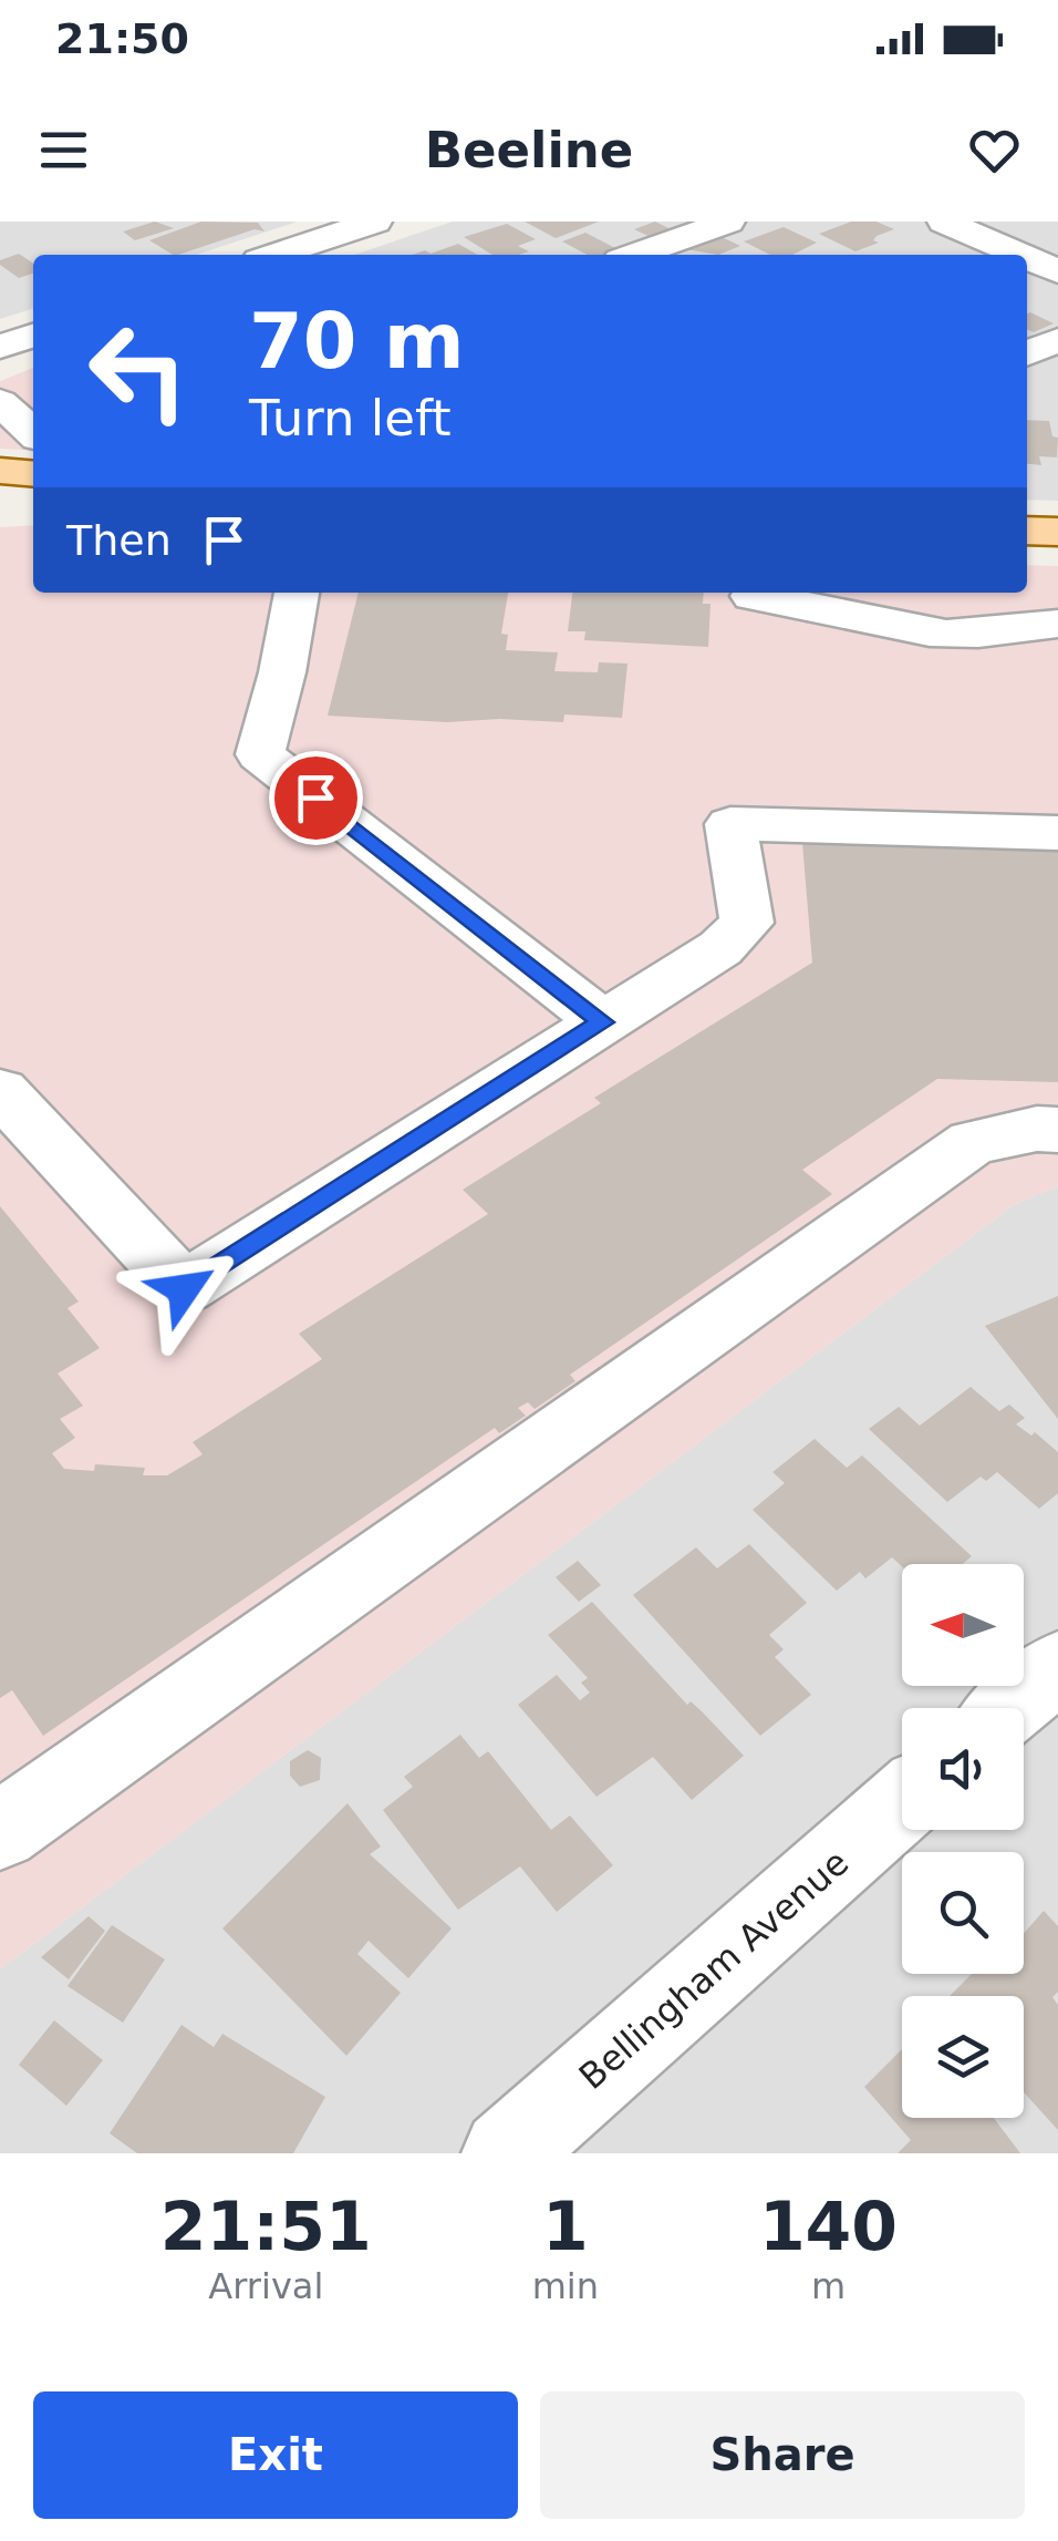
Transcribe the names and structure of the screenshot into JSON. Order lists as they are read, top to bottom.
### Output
{
  "streets": {
    "street": ["Bellingham Avenue"]
  },
  "north": "left",
  "page": {
    "status": "21:50",
    "header": "Beeline",
    "turn": ["70 m", "Turn left"],
    "then": "Then",
    "eta": [
      "21:51",
      "Arrival",
      "1",
      "min",
      "140",
      "m"
    ],
    "buttons": ["Exit", "Share"]
  }
}
